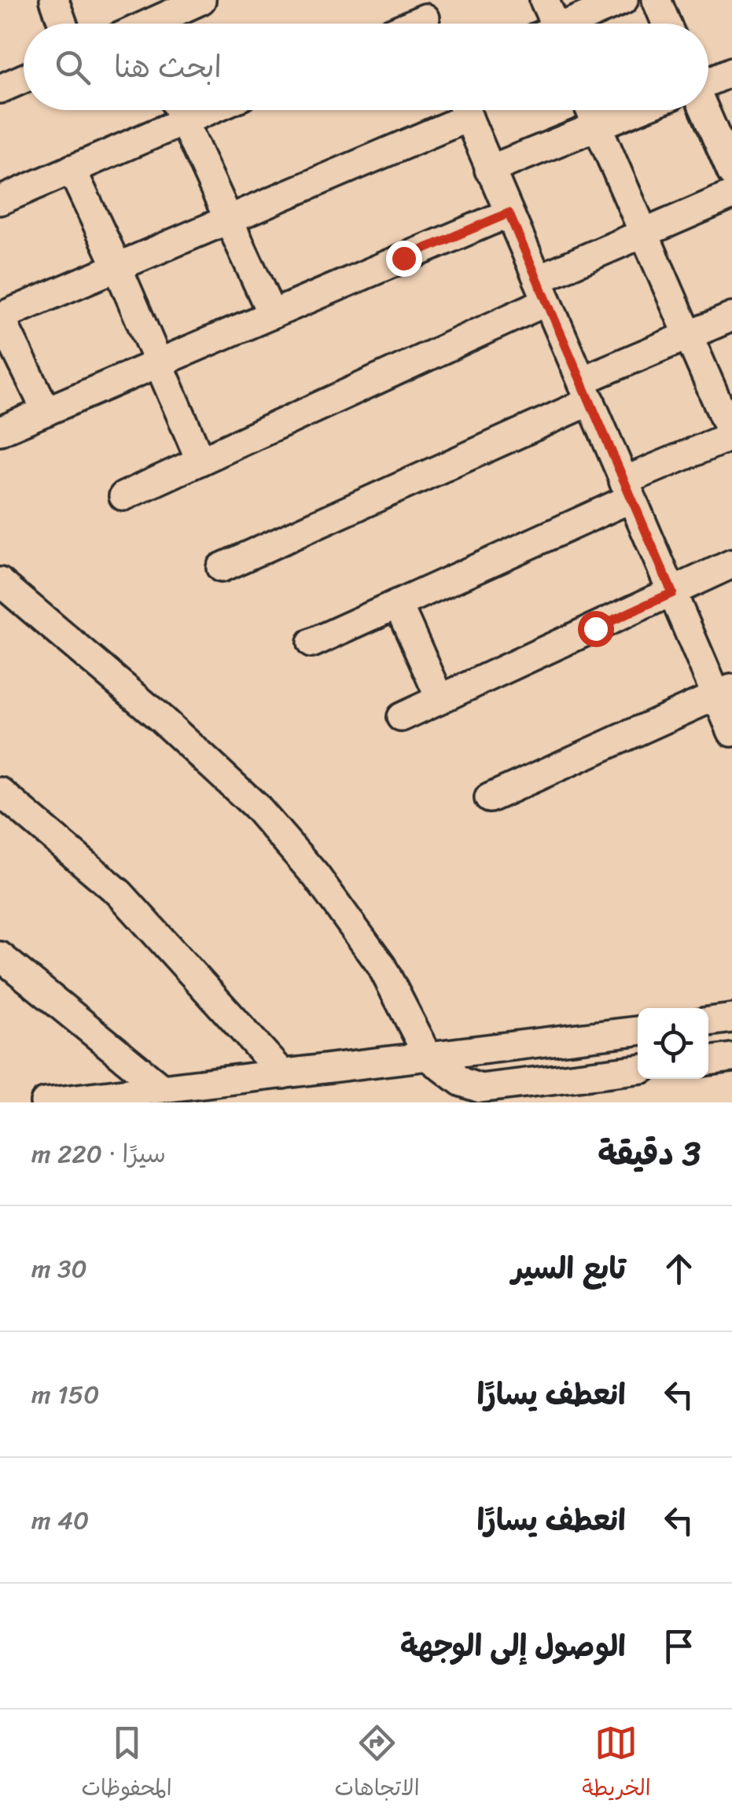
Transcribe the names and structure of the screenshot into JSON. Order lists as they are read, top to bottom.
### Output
{
  "page": {
    "search": "ابحث هنا",
    "heading": ["3 دقيقة", "سيرًا · 220 m"],
    "list": [
      ["تابع السير", "30 m"],
      ["انعطف يسارًا", "150 m"],
      ["انعطف يسارًا", "40 m"],
      "الوصول إلى الوجهة"
    ],
    "nav": ["الخريطة", "الاتجاهات", "المحفوظات"]
  }
}
